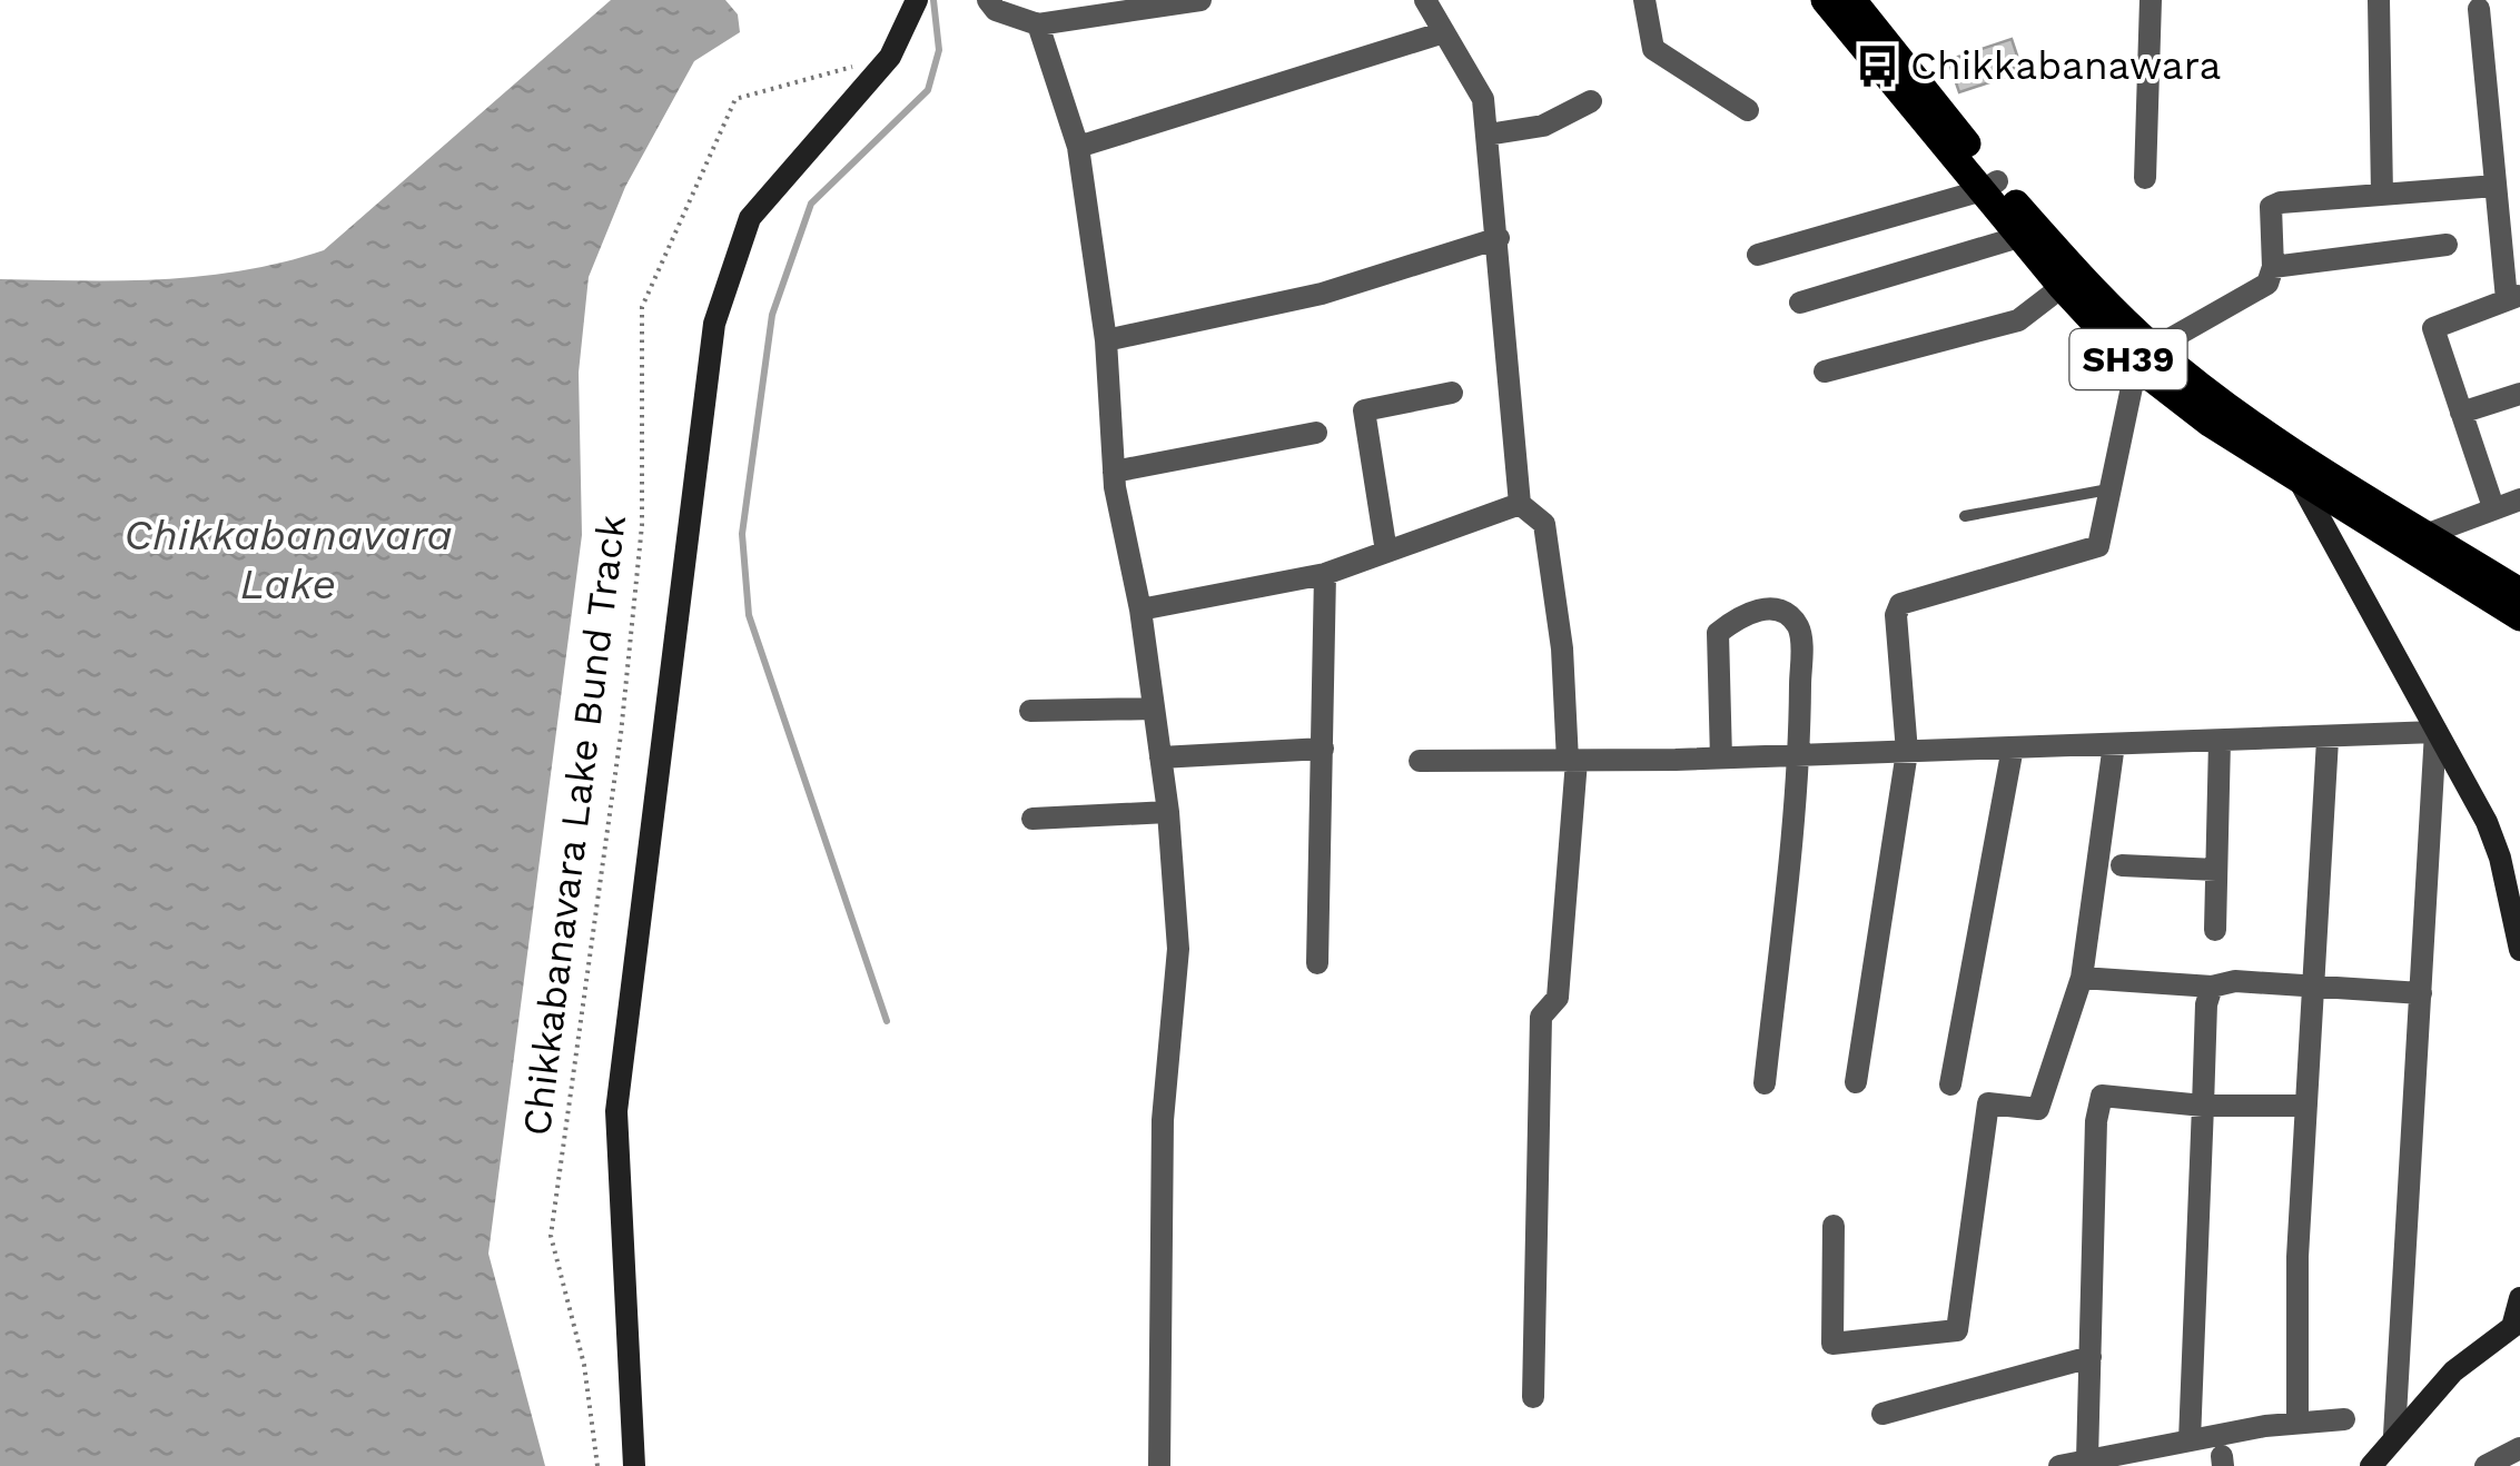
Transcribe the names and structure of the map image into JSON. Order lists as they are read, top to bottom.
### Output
{
  "streets": {
    "main road": ["SH39"],
    "path": ["Chikkabanavara Lake Bund Track"]
  },
  "water": ["Chikkabanavara Lake"],
  "places": {
    "bus stop": ["Chikkabanawara"]
  }
}
